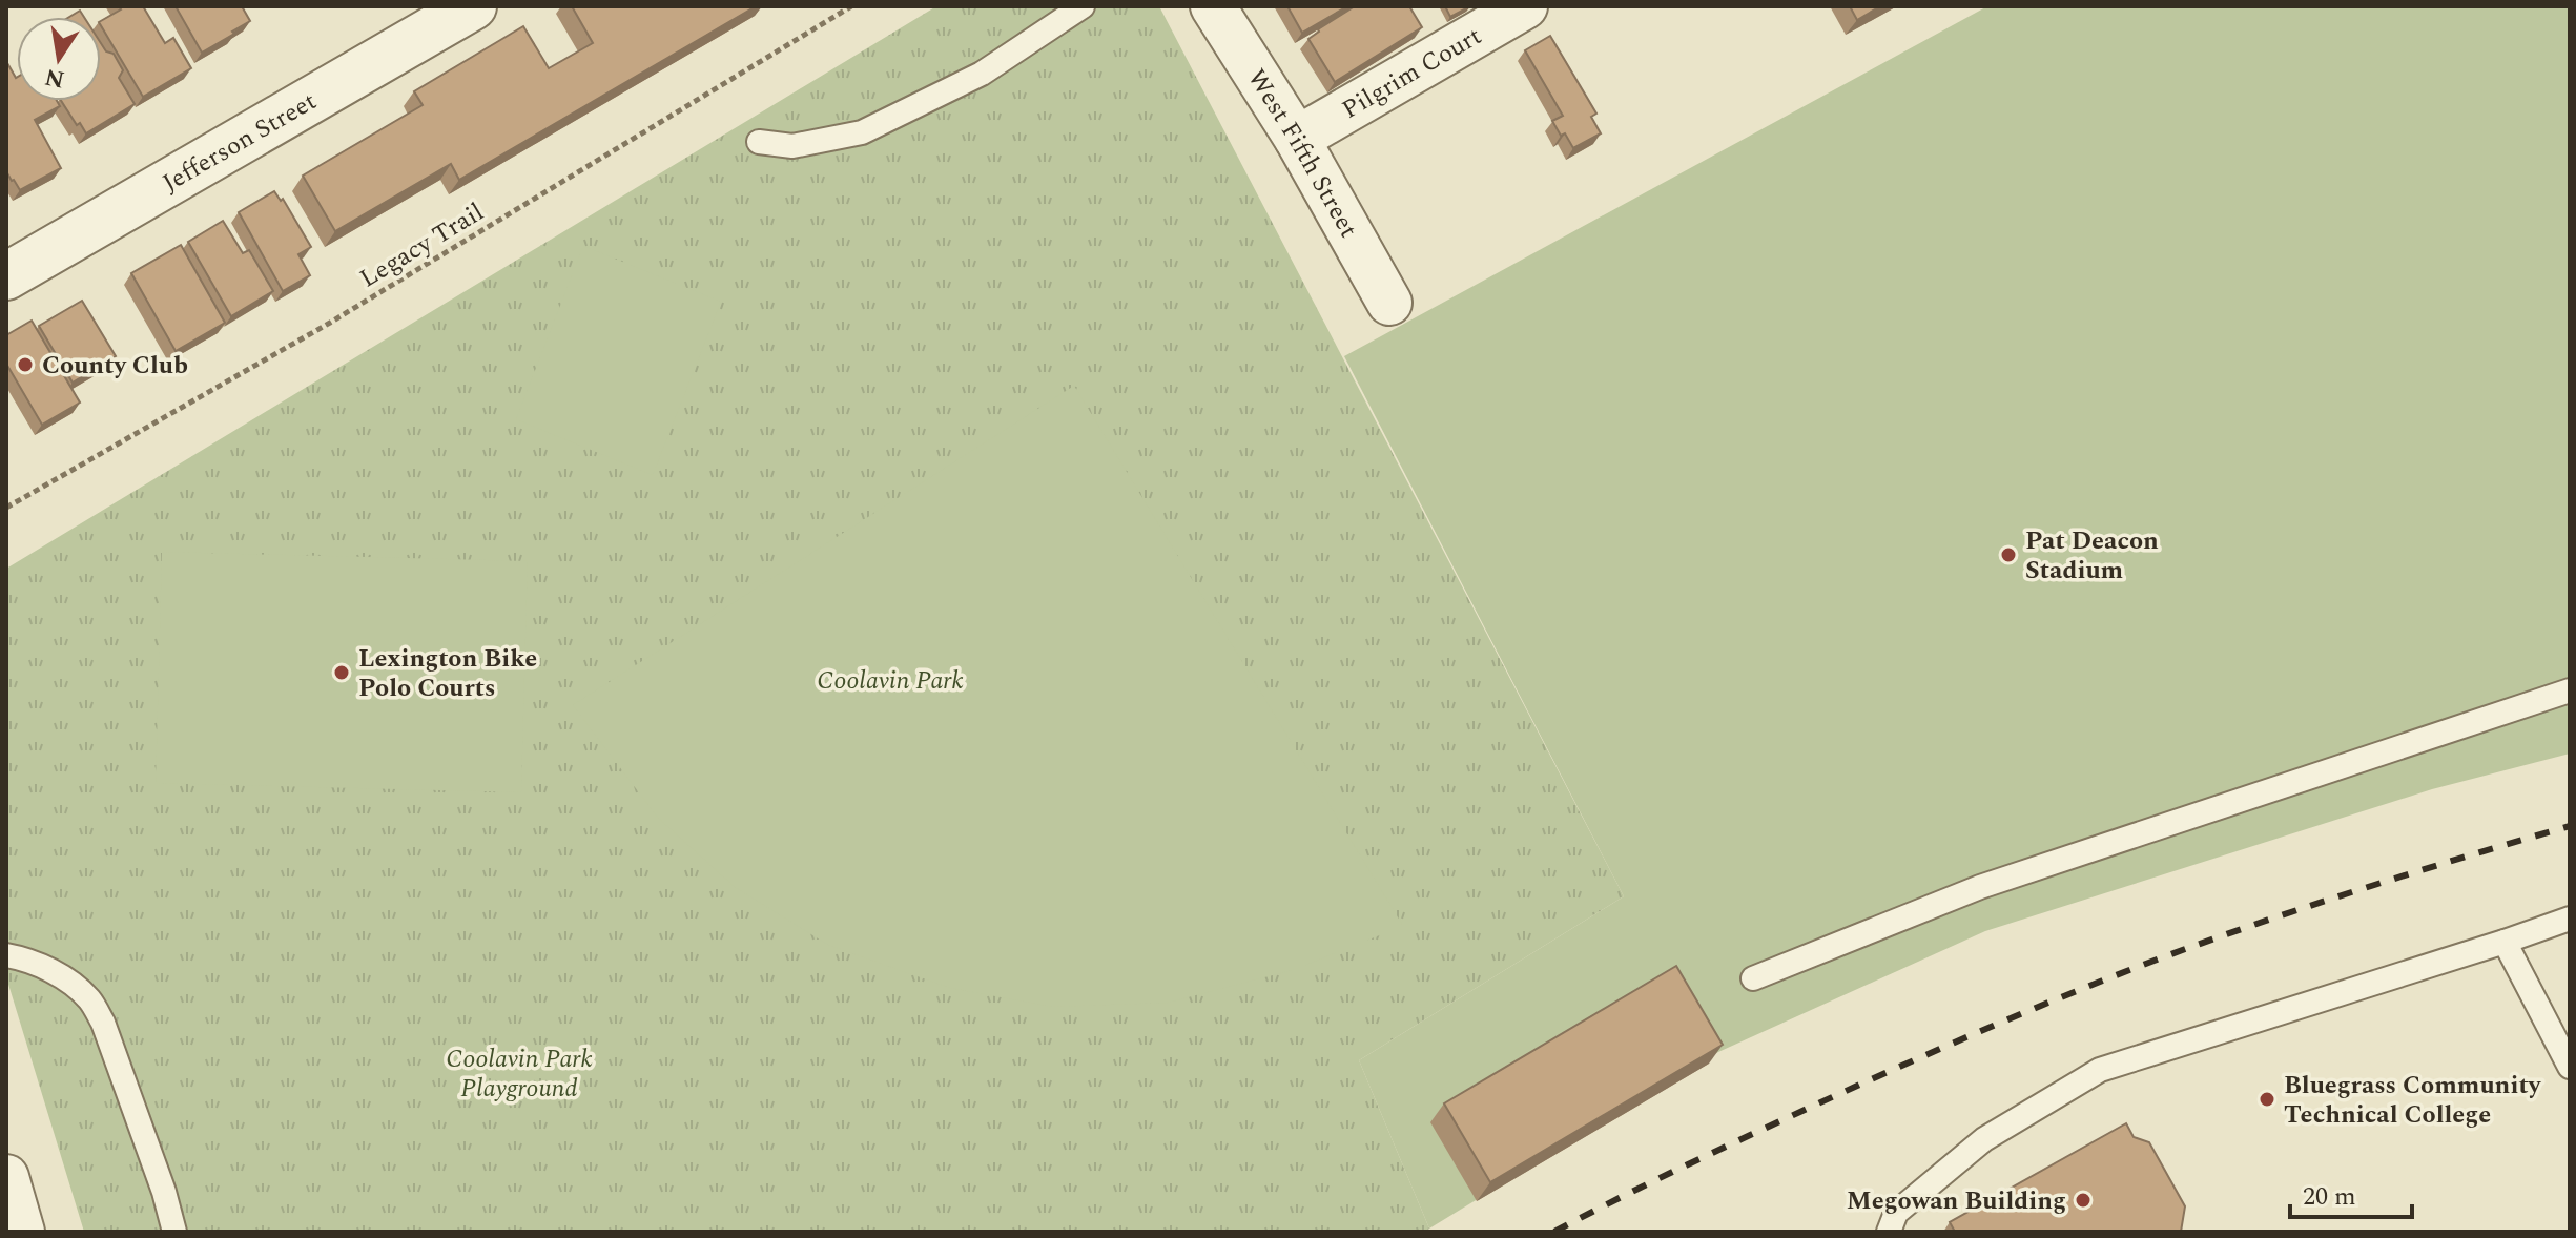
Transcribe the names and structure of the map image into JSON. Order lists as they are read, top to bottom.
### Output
{
  "streets": {
    "street": ["Pilgrim Court", "Jefferson Street", "West Fifth Street"],
    "path": ["Legacy Trail"]
  },
  "crossings": [
    ["Pilgrim Court", "West Fifth Street"]
  ],
  "parks": ["Coolavin Park", "Coolavin Park Playground"],
  "places": [
    "County Club",
    "Pat Deacon Stadium",
    "Lexington Bike Polo Courts",
    "Bluegrass Community Technical College",
    "Megowan Building"
  ],
  "scale_bar": "20 m",
  "north": "bottom"
}
